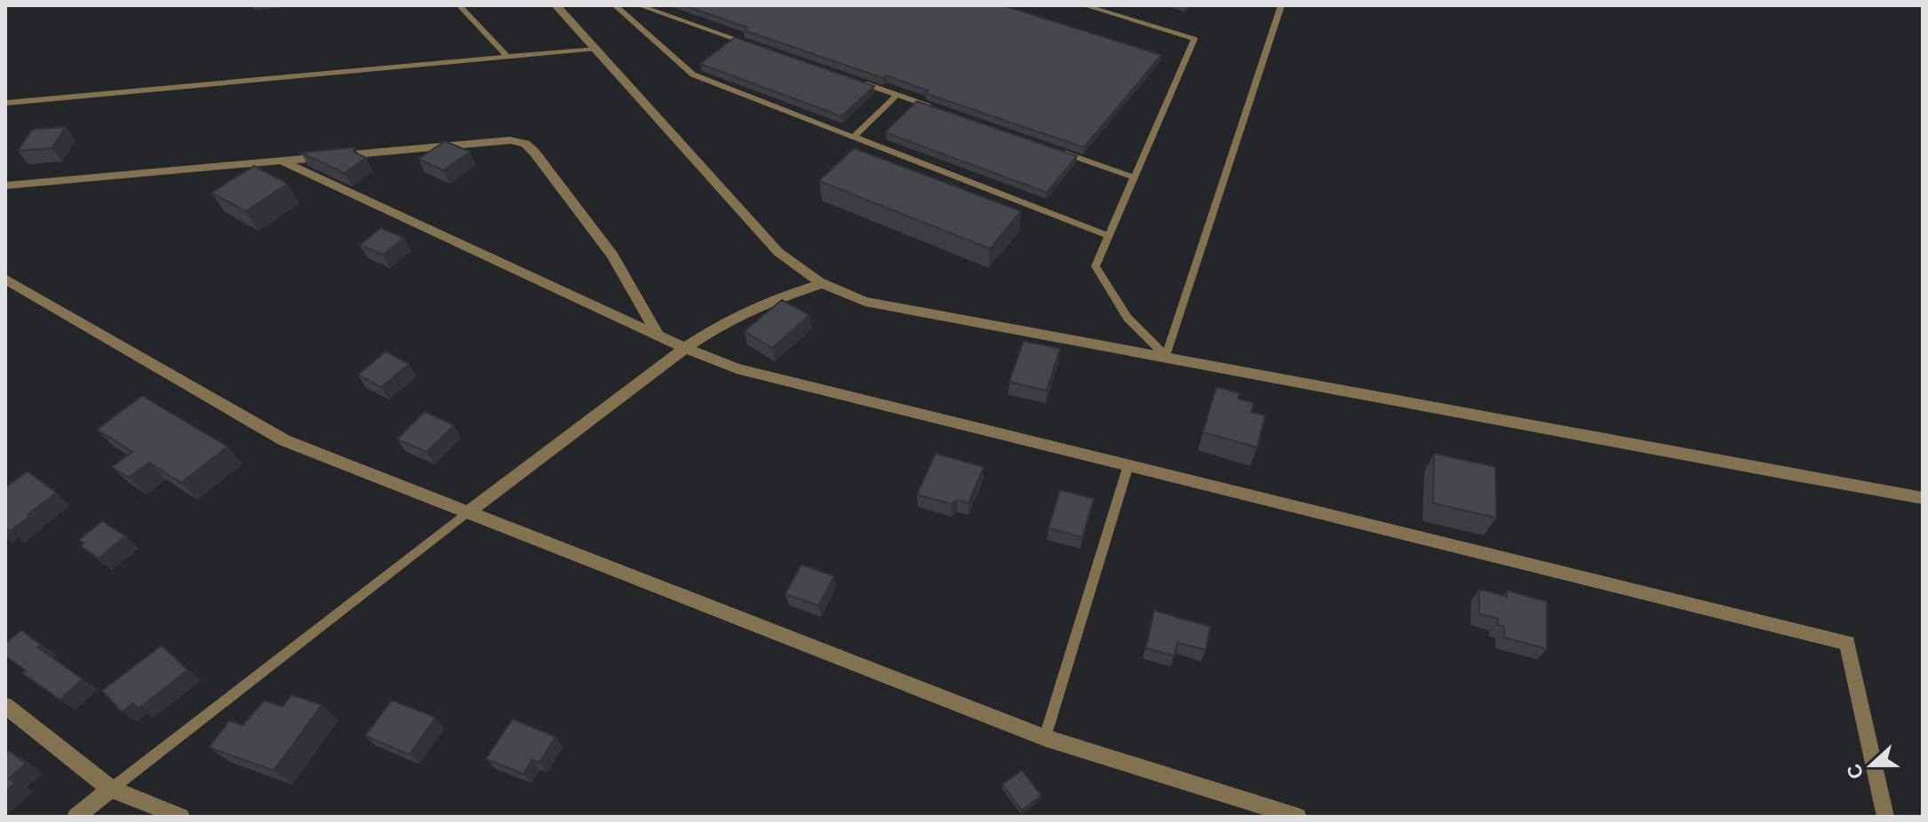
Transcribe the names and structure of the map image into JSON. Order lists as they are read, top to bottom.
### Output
{
  "north": "left"
}
